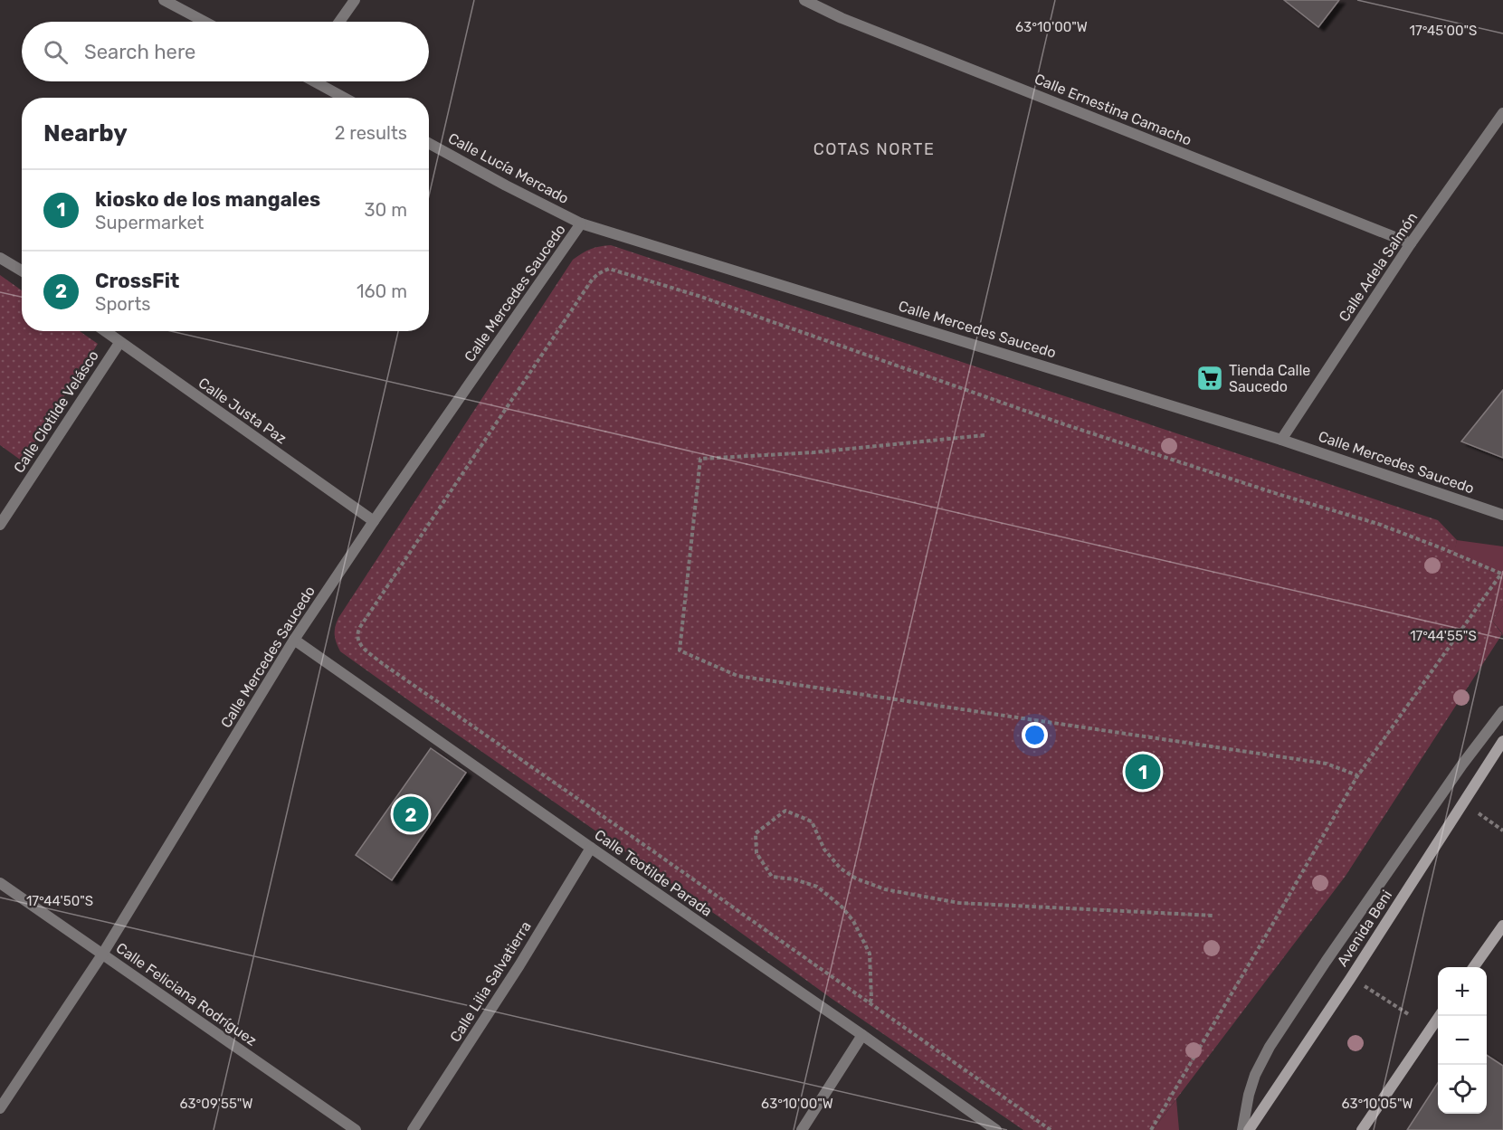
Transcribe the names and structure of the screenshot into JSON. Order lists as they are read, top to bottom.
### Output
{
  "streets": {
    "street": [
      "Calle Ernestina Camacho",
      "Calle Lucía Mercado",
      "Calle Adela Salmón",
      "Calle Mercedes Saucedo",
      "Calle Justa Paz",
      "Calle Clotilde Velásco",
      "Calle Teotilde Parada",
      "Avenida Beni",
      "Calle Lilia Salvatierra",
      "Calle Feliciana Rodríguez"
    ]
  },
  "crossings": [
    ["Calle Ernestina Camacho", "Calle Adela Salmón"],
    ["Calle Lucía Mercado", "Calle Mercedes Saucedo"],
    ["Calle Adela Salmón", "Calle Mercedes Saucedo"],
    ["Calle Mercedes Saucedo", "Calle Justa Paz"],
    ["Calle Mercedes Saucedo", "Calle Teotilde Parada"],
    ["Calle Mercedes Saucedo", "Calle Feliciana Rodríguez"],
    ["Calle Justa Paz", "Calle Clotilde Velásco"],
    ["Calle Teotilde Parada", "Calle Lilia Salvatierra"]
  ],
  "districts": ["COTAS NORTE"],
  "places": {
    "supermarket": ["Tienda Calle Saucedo"]
  },
  "page": {
    "search": "Search here",
    "heading": ["Nearby", "2 results"],
    "list": [
      {
        "mark": "1",
        "name": "kiosko de los mangales",
        "note": "Supermarket",
        "value": "30 m"
      },
      {
        "mark": "2",
        "name": "CrossFit",
        "note": "Sports",
        "value": "160 m"
      }
    ],
    "pins": ["1", "2"],
    "map_buttons": ["+", "−"]
  },
  "coordinates": [
    "63°10'00\"W",
    "17°45'00\"S",
    "17°44'55\"S",
    "17°44'50\"S",
    "63°09'55\"W",
    "63°10'05\"W"
  ]
}
